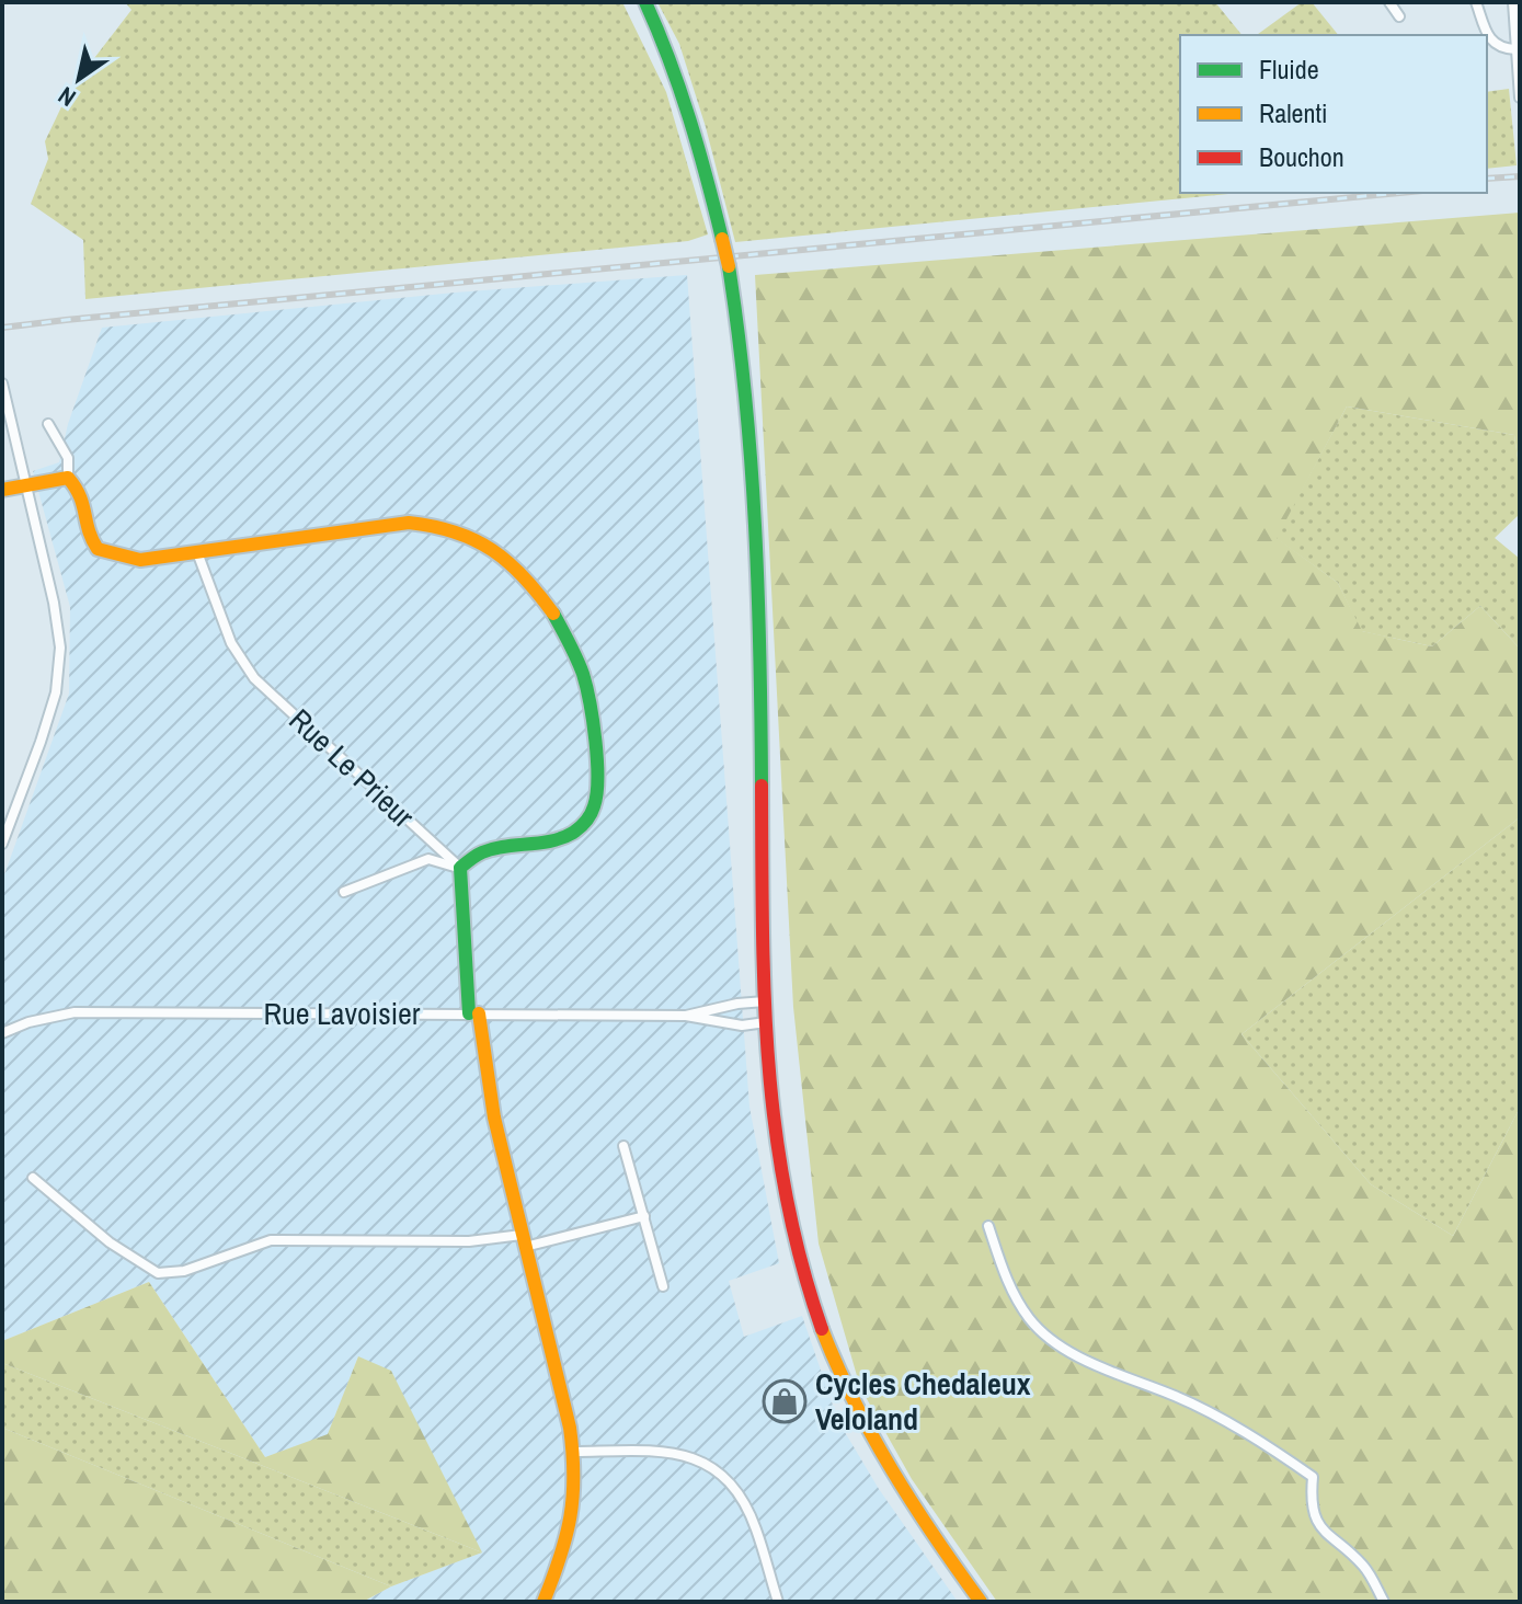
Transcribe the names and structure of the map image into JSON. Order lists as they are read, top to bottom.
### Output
{
  "streets": {
    "street": ["Rue Le Prieur", "Rue Lavoisier"]
  },
  "places": {
    "shop": ["Cycles Chedaleux Veloland"]
  },
  "legend": ["Fluide", "Ralenti", "Bouchon"],
  "north": "bottom left"
}
